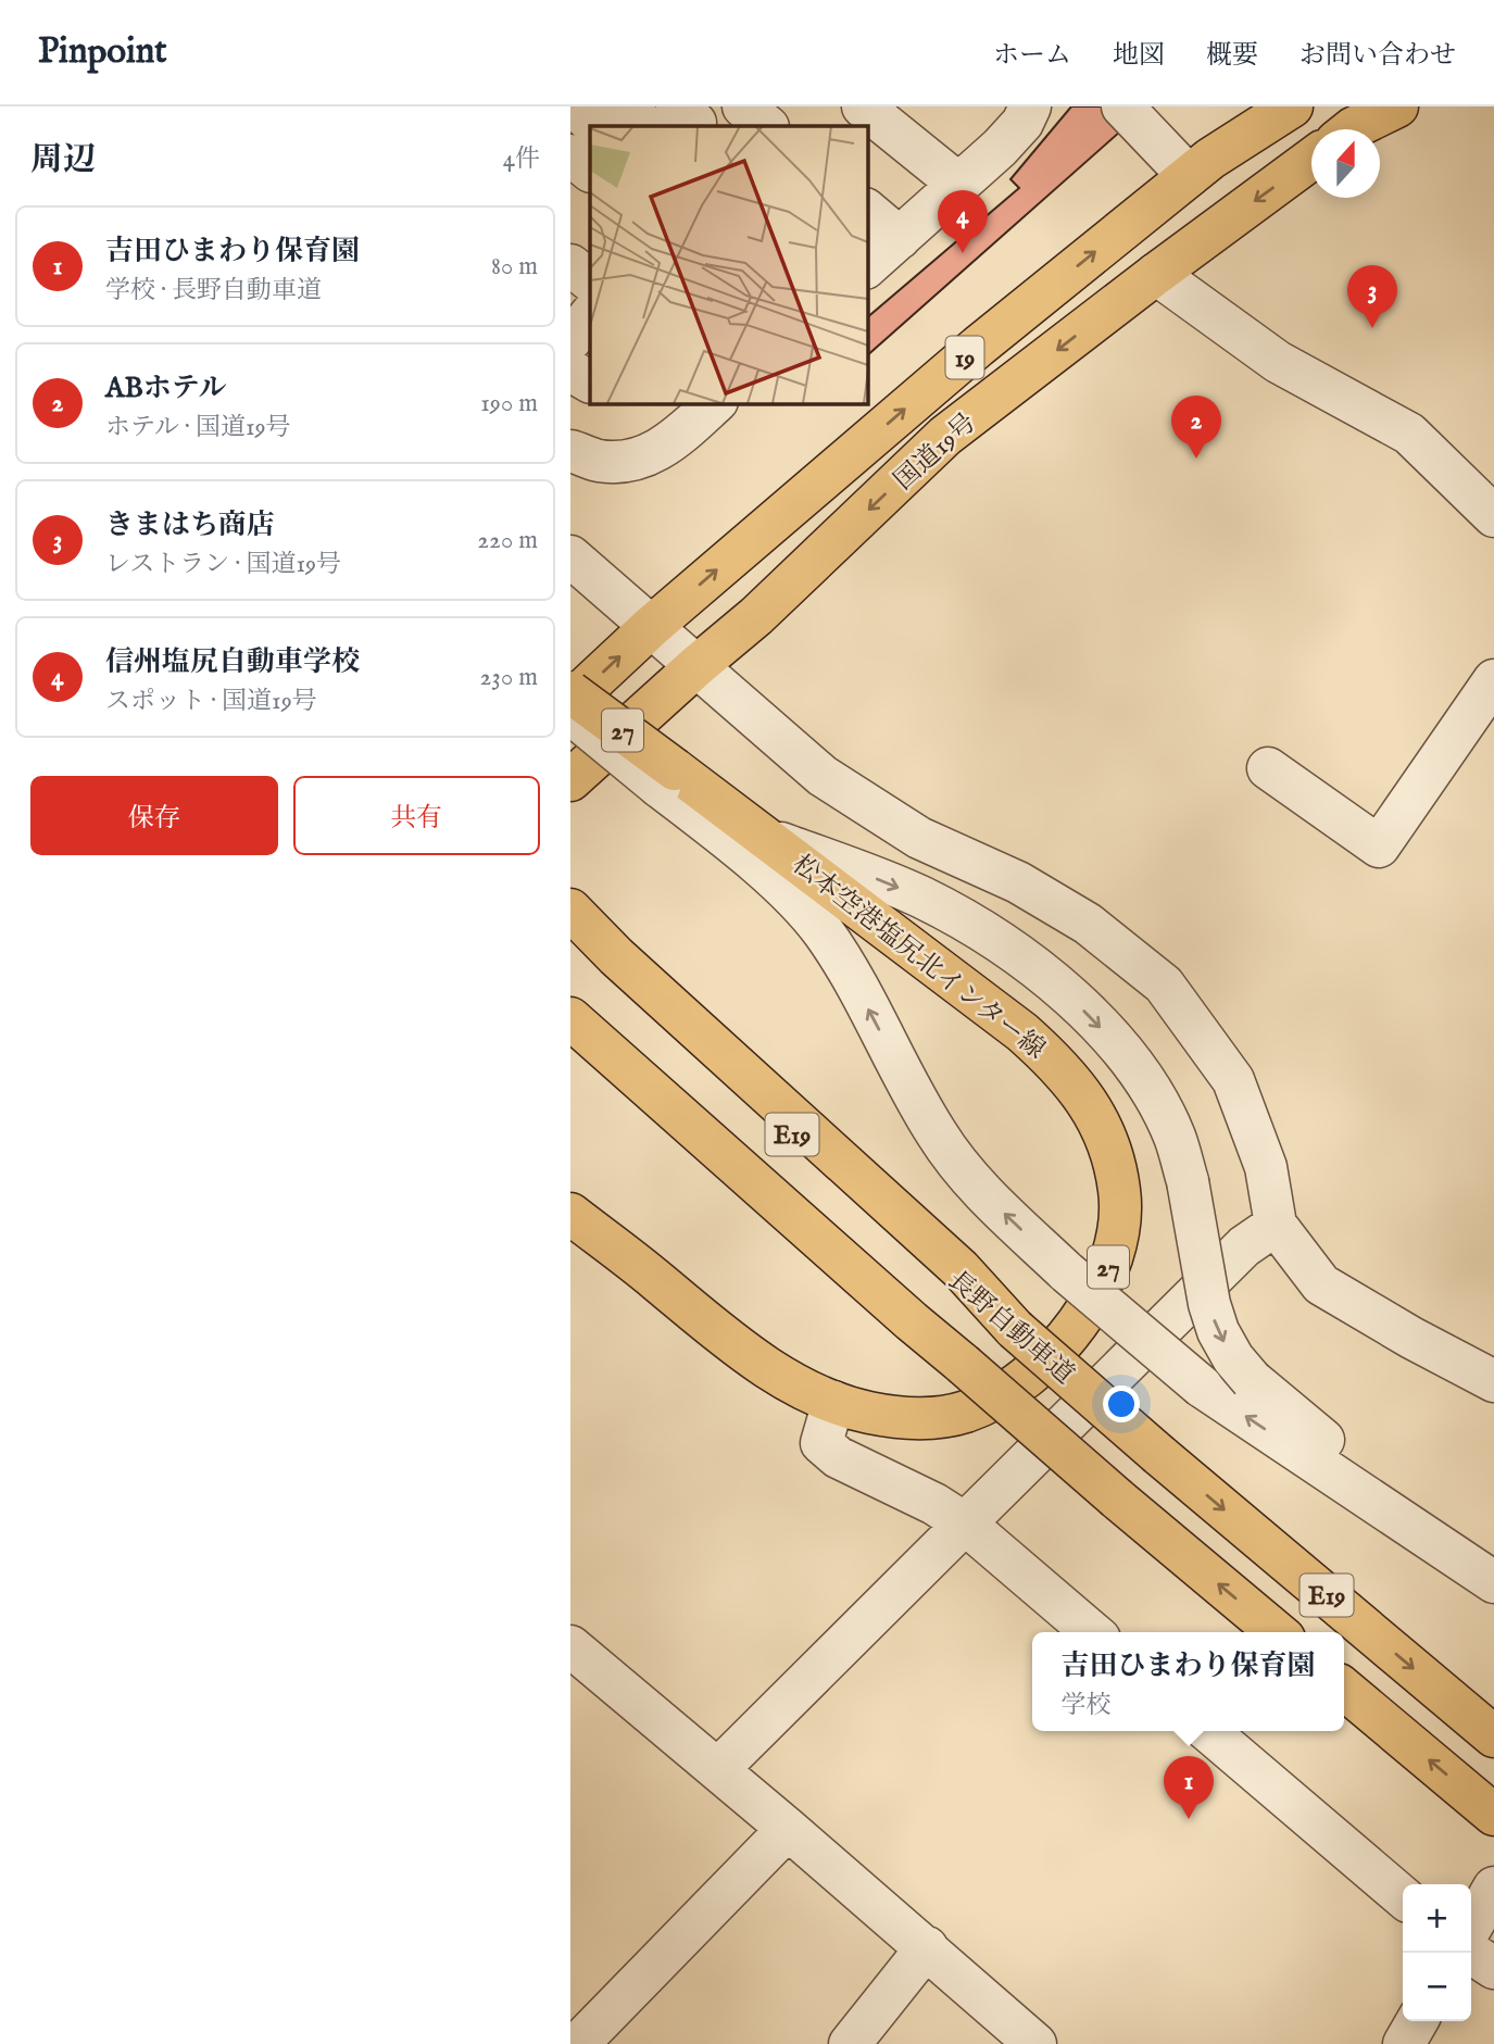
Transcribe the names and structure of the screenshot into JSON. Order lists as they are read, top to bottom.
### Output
{
  "streets": {
    "main road": [
      "19",
      "国道19号",
      "27",
      "松本空港塩尻北インター線",
      "E19",
      "長野自動車道"
    ]
  },
  "crossings": [
    ["27", "松本空港塩尻北インター線"]
  ],
  "north": "top",
  "page": {
    "header": "Pinpoint",
    "nav": [
      "ホーム",
      "地図",
      "概要",
      "お問い合わせ"
    ],
    "heading": ["周辺", "4件"],
    "pins": [
      "4",
      "3",
      "2",
      "1"
    ],
    "list": [
      {
        "mark": "1",
        "name": "吉田ひまわり保育園",
        "note": "学校 · 長野自動車道",
        "value": "80 m"
      },
      {
        "mark": "2",
        "name": "ABホテル",
        "note": "ホテル · 国道19号",
        "value": "190 m"
      },
      {
        "mark": "3",
        "name": "きまはち商店",
        "note": "レストラン · 国道19号",
        "value": "220 m"
      },
      {
        "mark": "4",
        "name": "信州塩尻自動車学校",
        "note": "スポット · 国道19号",
        "value": "230 m"
      }
    ],
    "buttons": ["保存", "共有"],
    "popup": ["吉田ひまわり保育園", "学校"],
    "map_buttons": ["+", "−"]
  }
}
